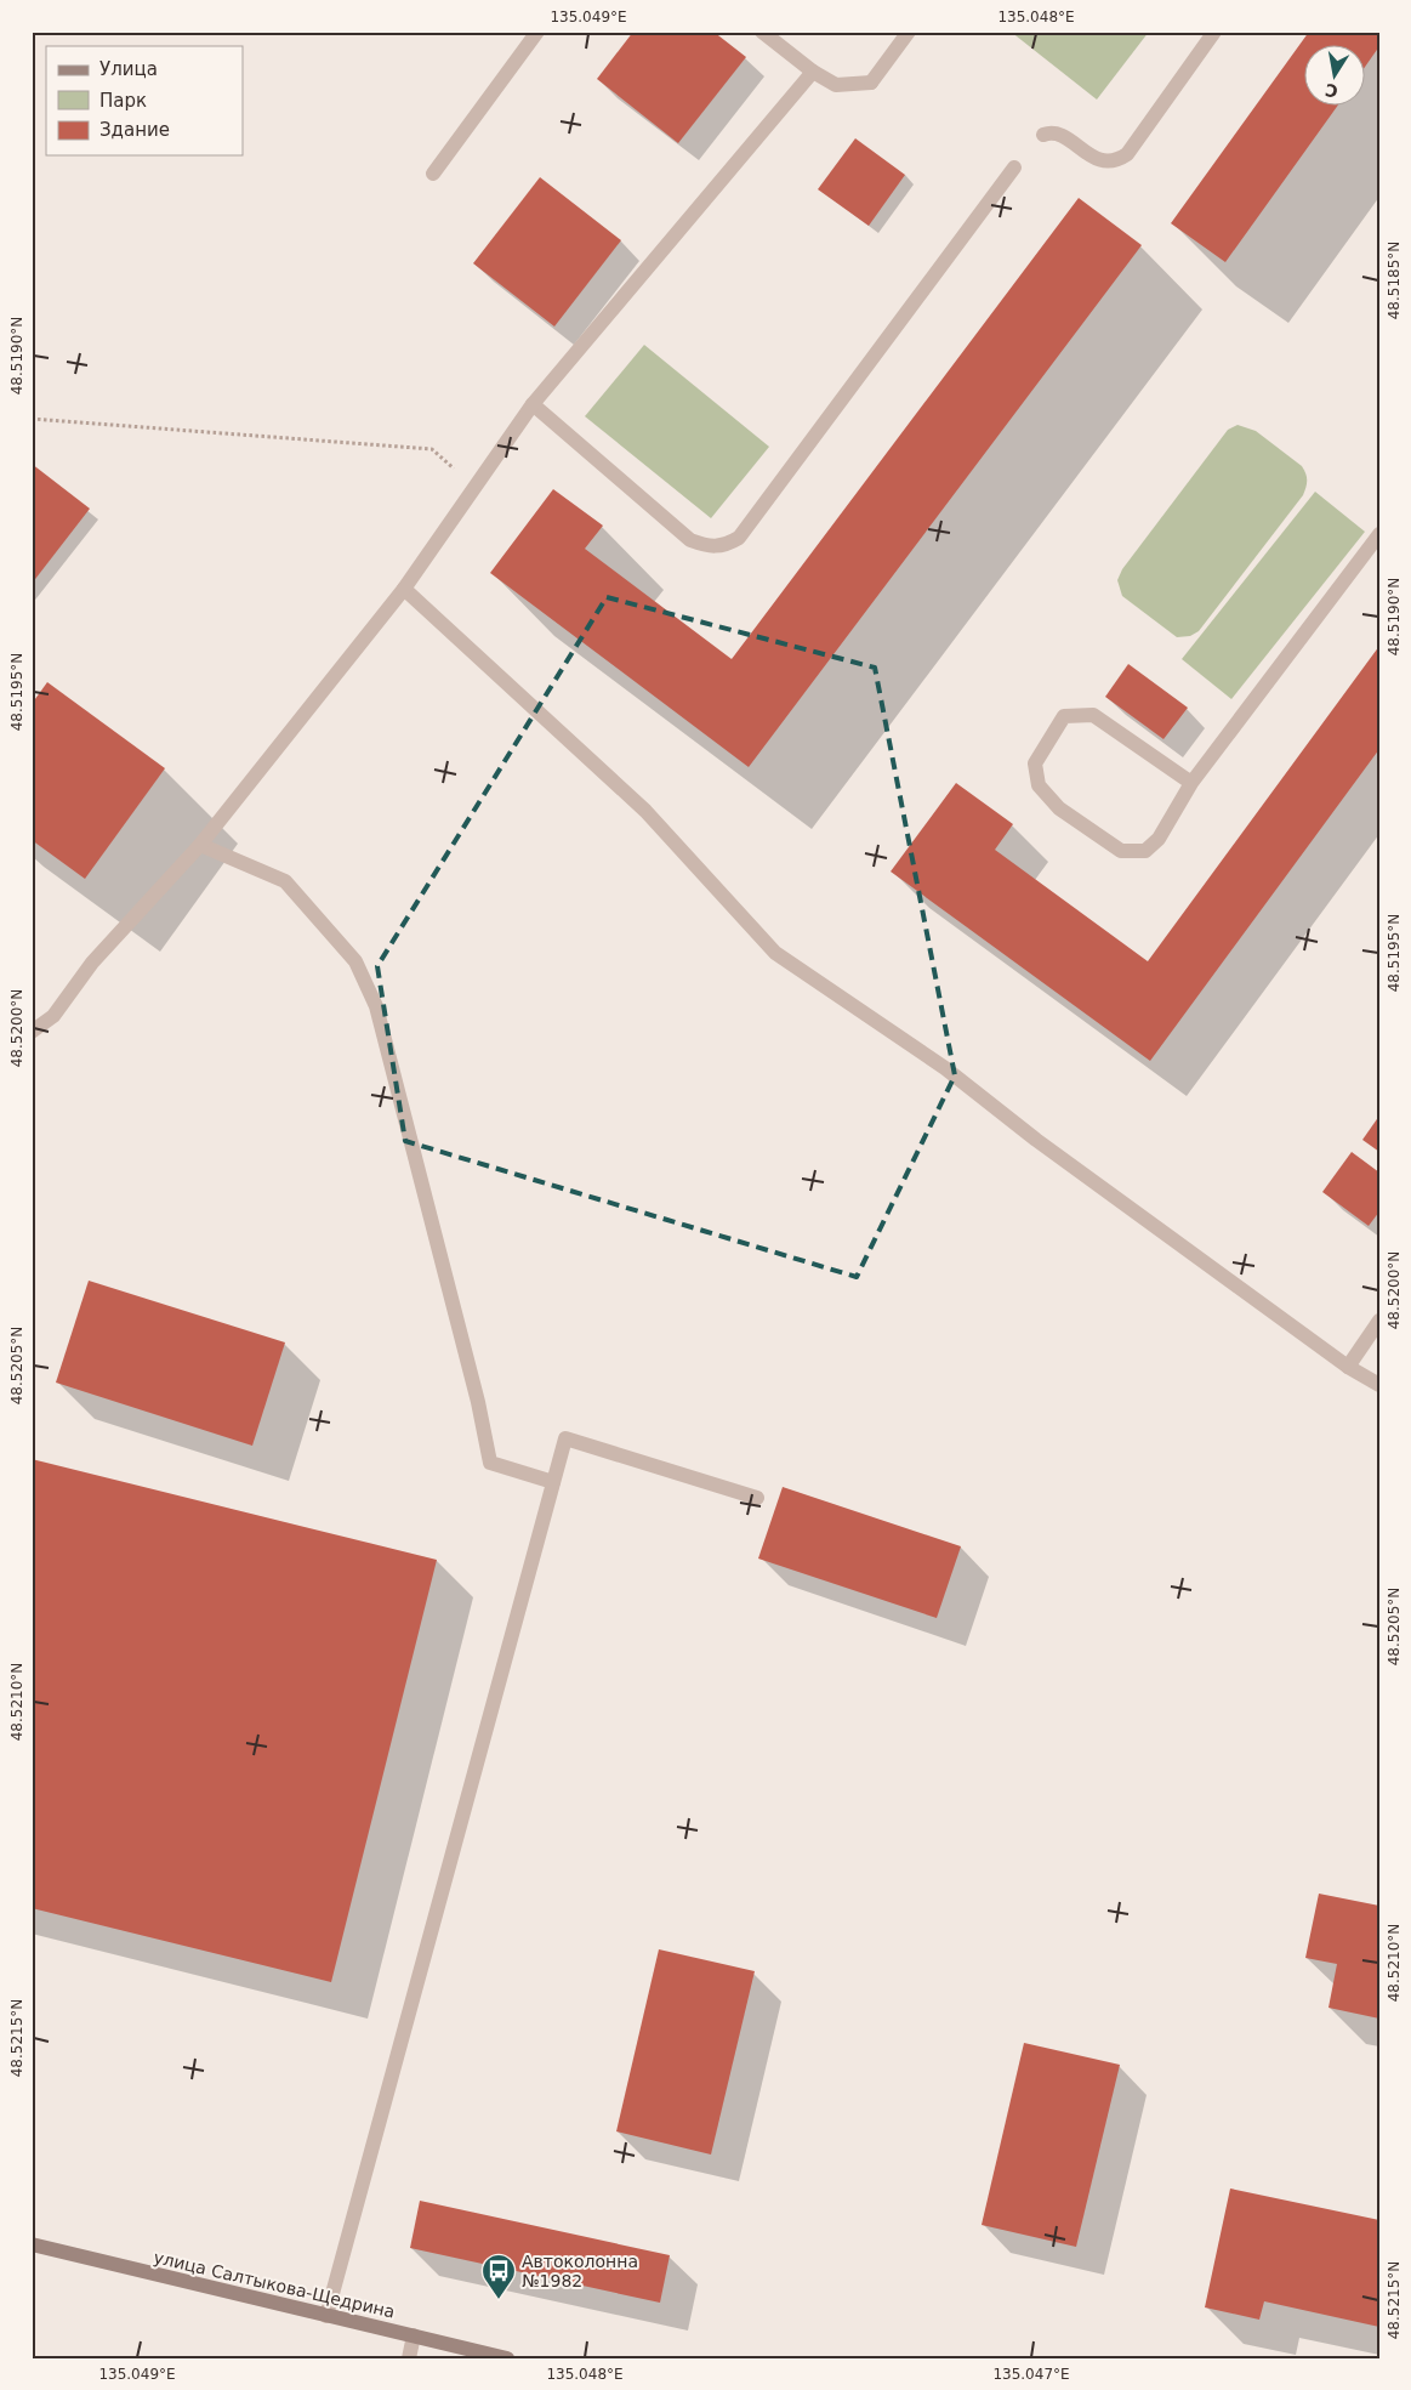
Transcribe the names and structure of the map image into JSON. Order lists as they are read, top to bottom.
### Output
{
  "streets": {
    "street": ["улица Салтыкова-Щедрина"]
  },
  "places": {
    "bus stop": ["Автоколонна №1982"]
  },
  "legend": ["Улица", "Парк", "Здание"],
  "north": "bottom",
  "coordinates": [
    "135.049°E",
    "135.048°E",
    "48.5185°N",
    "48.5190°N",
    "48.5195°N",
    "48.5200°N",
    "48.5205°N",
    "48.5210°N",
    "48.5215°N",
    "135.047°E"
  ]
}
